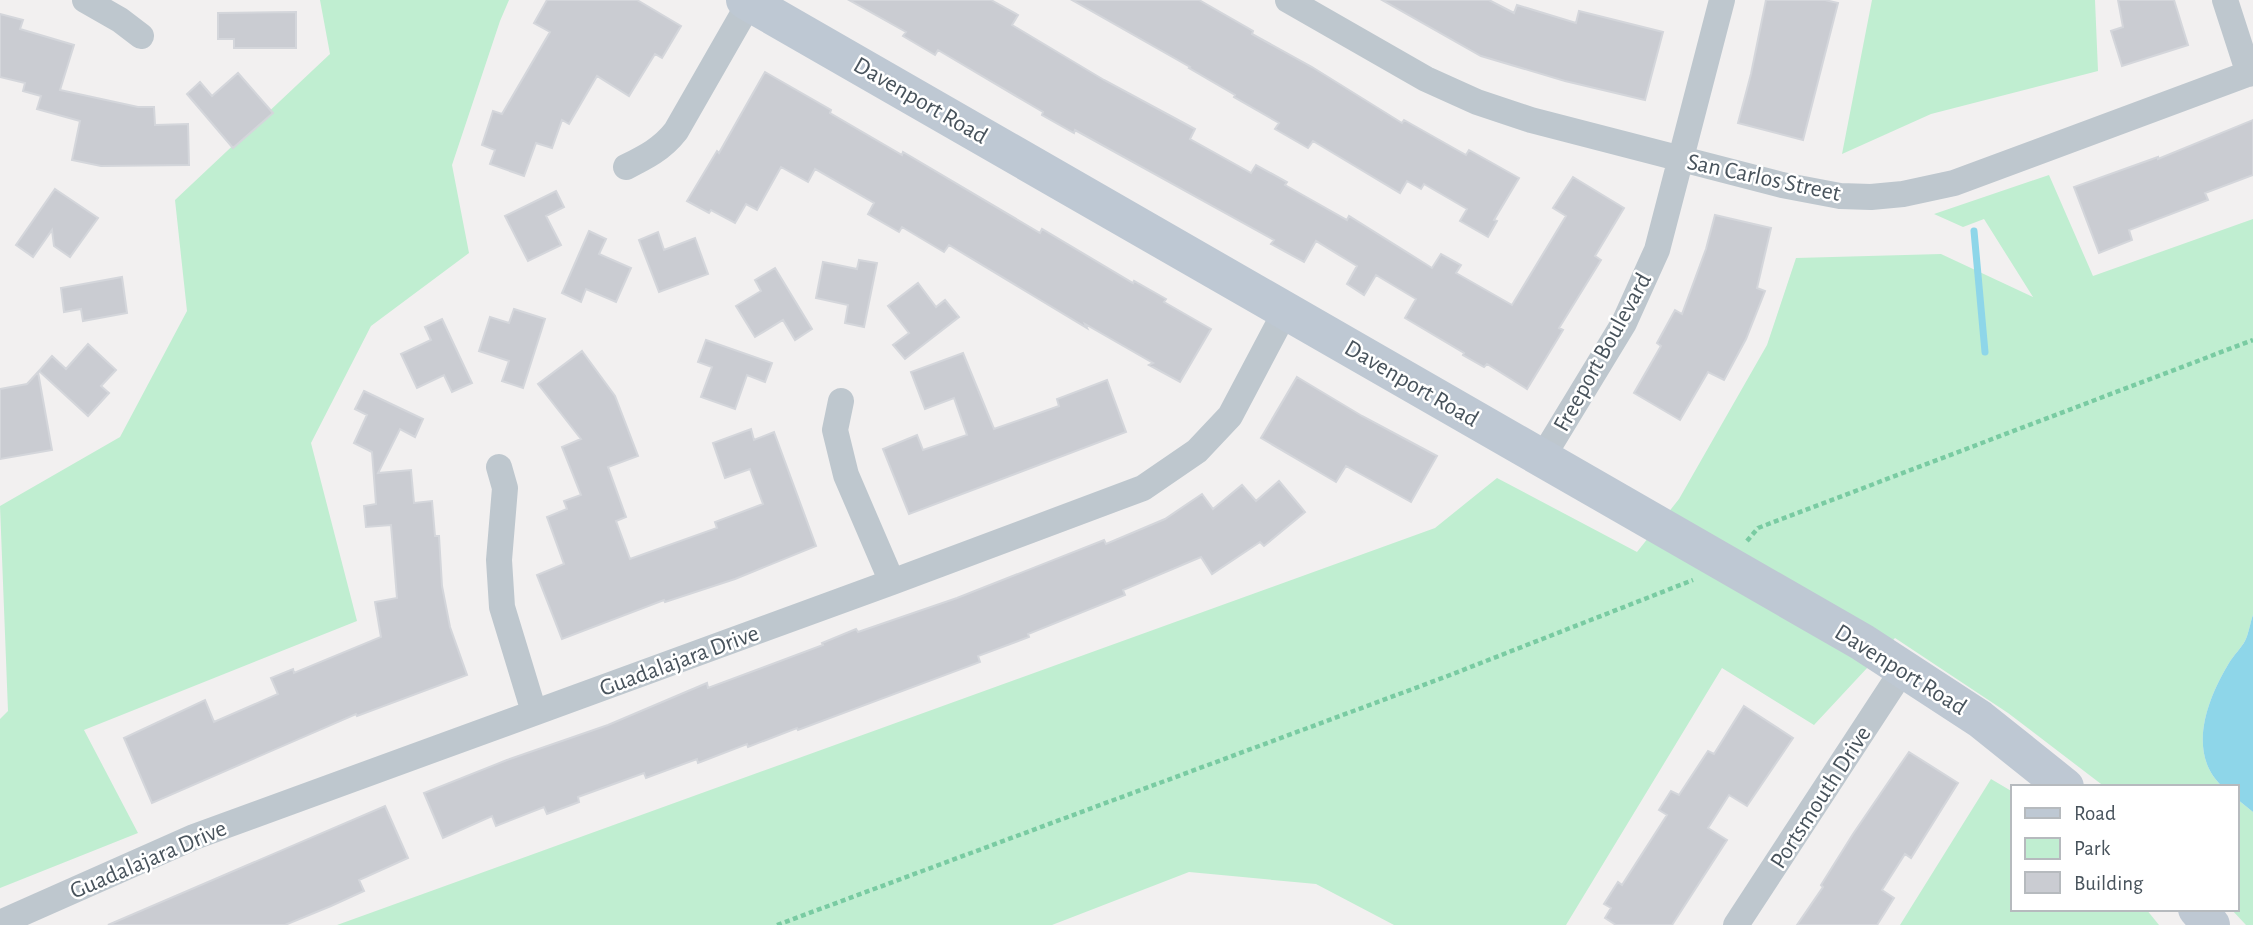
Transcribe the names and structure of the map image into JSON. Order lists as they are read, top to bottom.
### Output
{
  "streets": {
    "street": [
      "Davenport Road",
      "San Carlos Street",
      "Freeport Boulevard",
      "Guadalajara Drive",
      "Portsmouth Drive"
    ]
  },
  "crossings": [
    ["Davenport Road", "Freeport Boulevard"],
    ["Davenport Road", "Guadalajara Drive"],
    ["Davenport Road", "Portsmouth Drive"],
    ["San Carlos Street", "Freeport Boulevard"]
  ],
  "legend": ["Road", "Park", "Building"]
}
